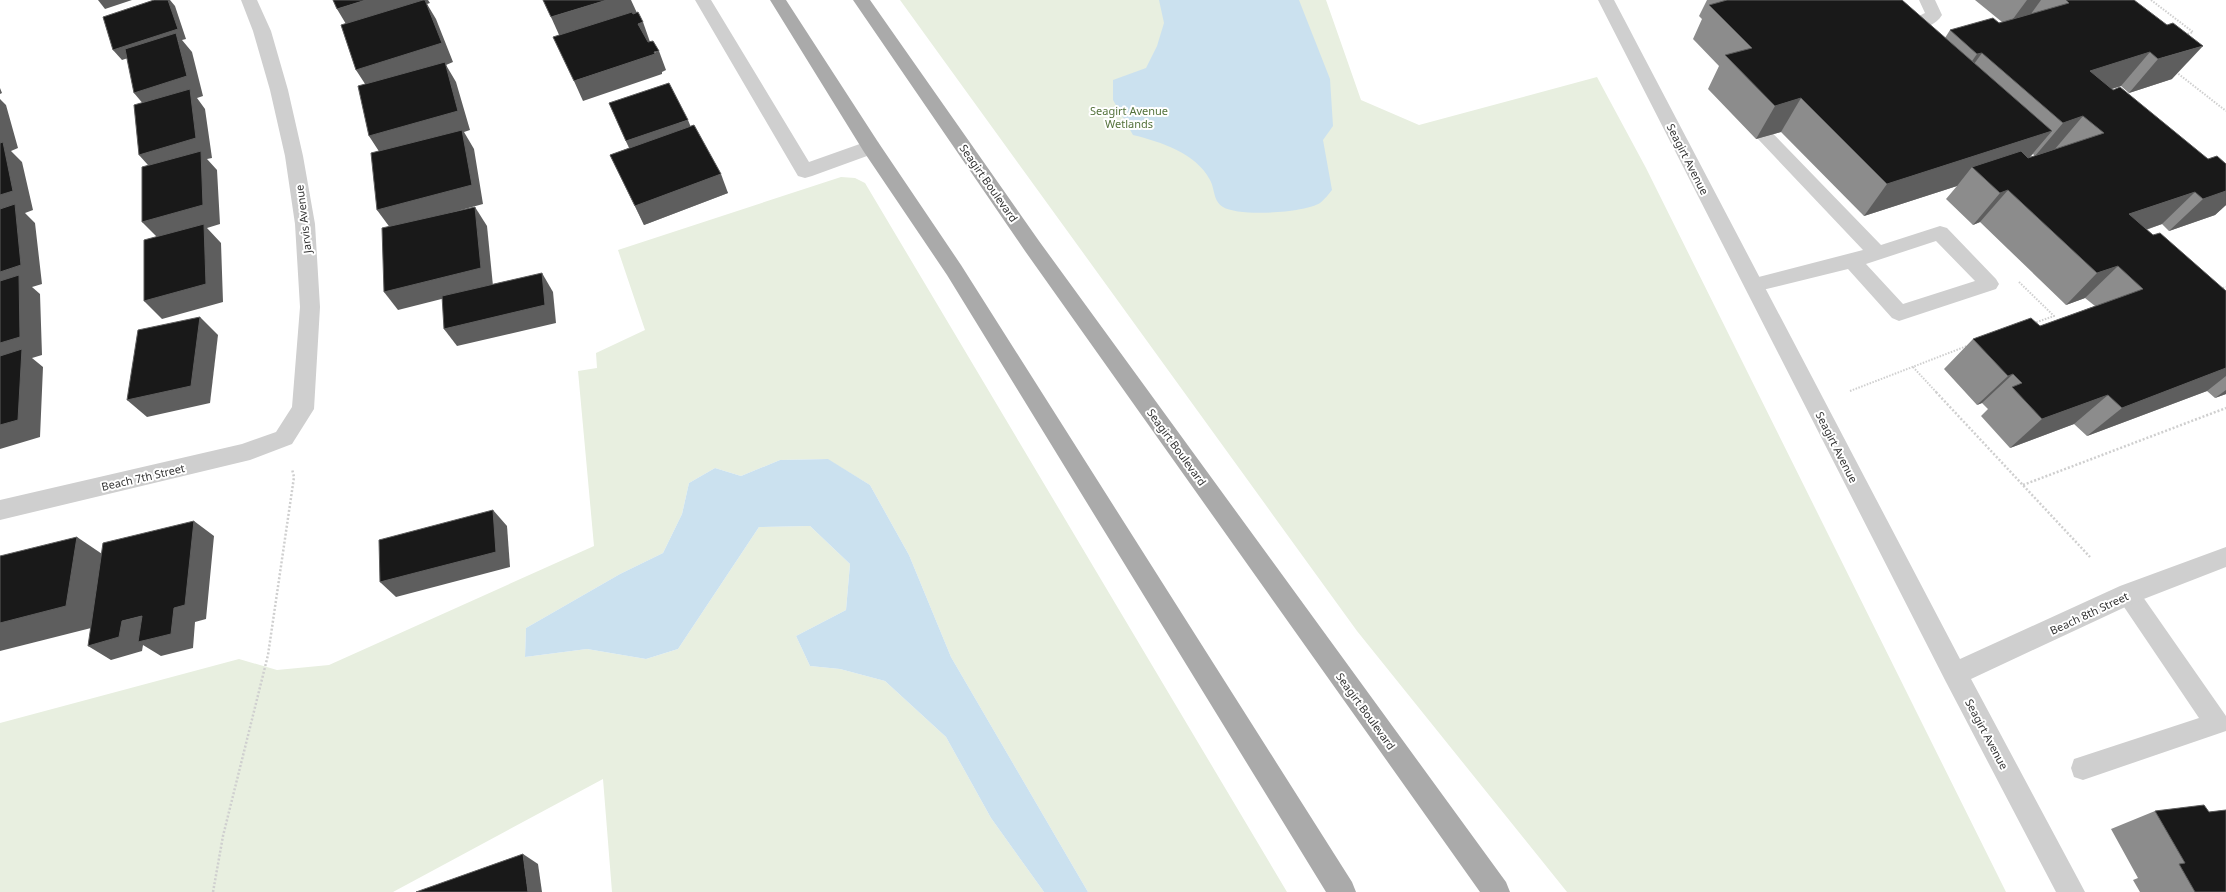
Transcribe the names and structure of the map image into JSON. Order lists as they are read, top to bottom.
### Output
{
  "streets": {
    "main road": ["Seagirt Boulevard"],
    "street": [
      "Seagirt Avenue",
      "Jarvis Avenue",
      "Beach 7th Street",
      "Beach 8th Street"
    ]
  },
  "crossings": [
    ["Seagirt Avenue", "Beach 8th Street"],
    ["Jarvis Avenue", "Beach 7th Street"]
  ],
  "parks": ["Seagirt Avenue Wetlands"]
}
